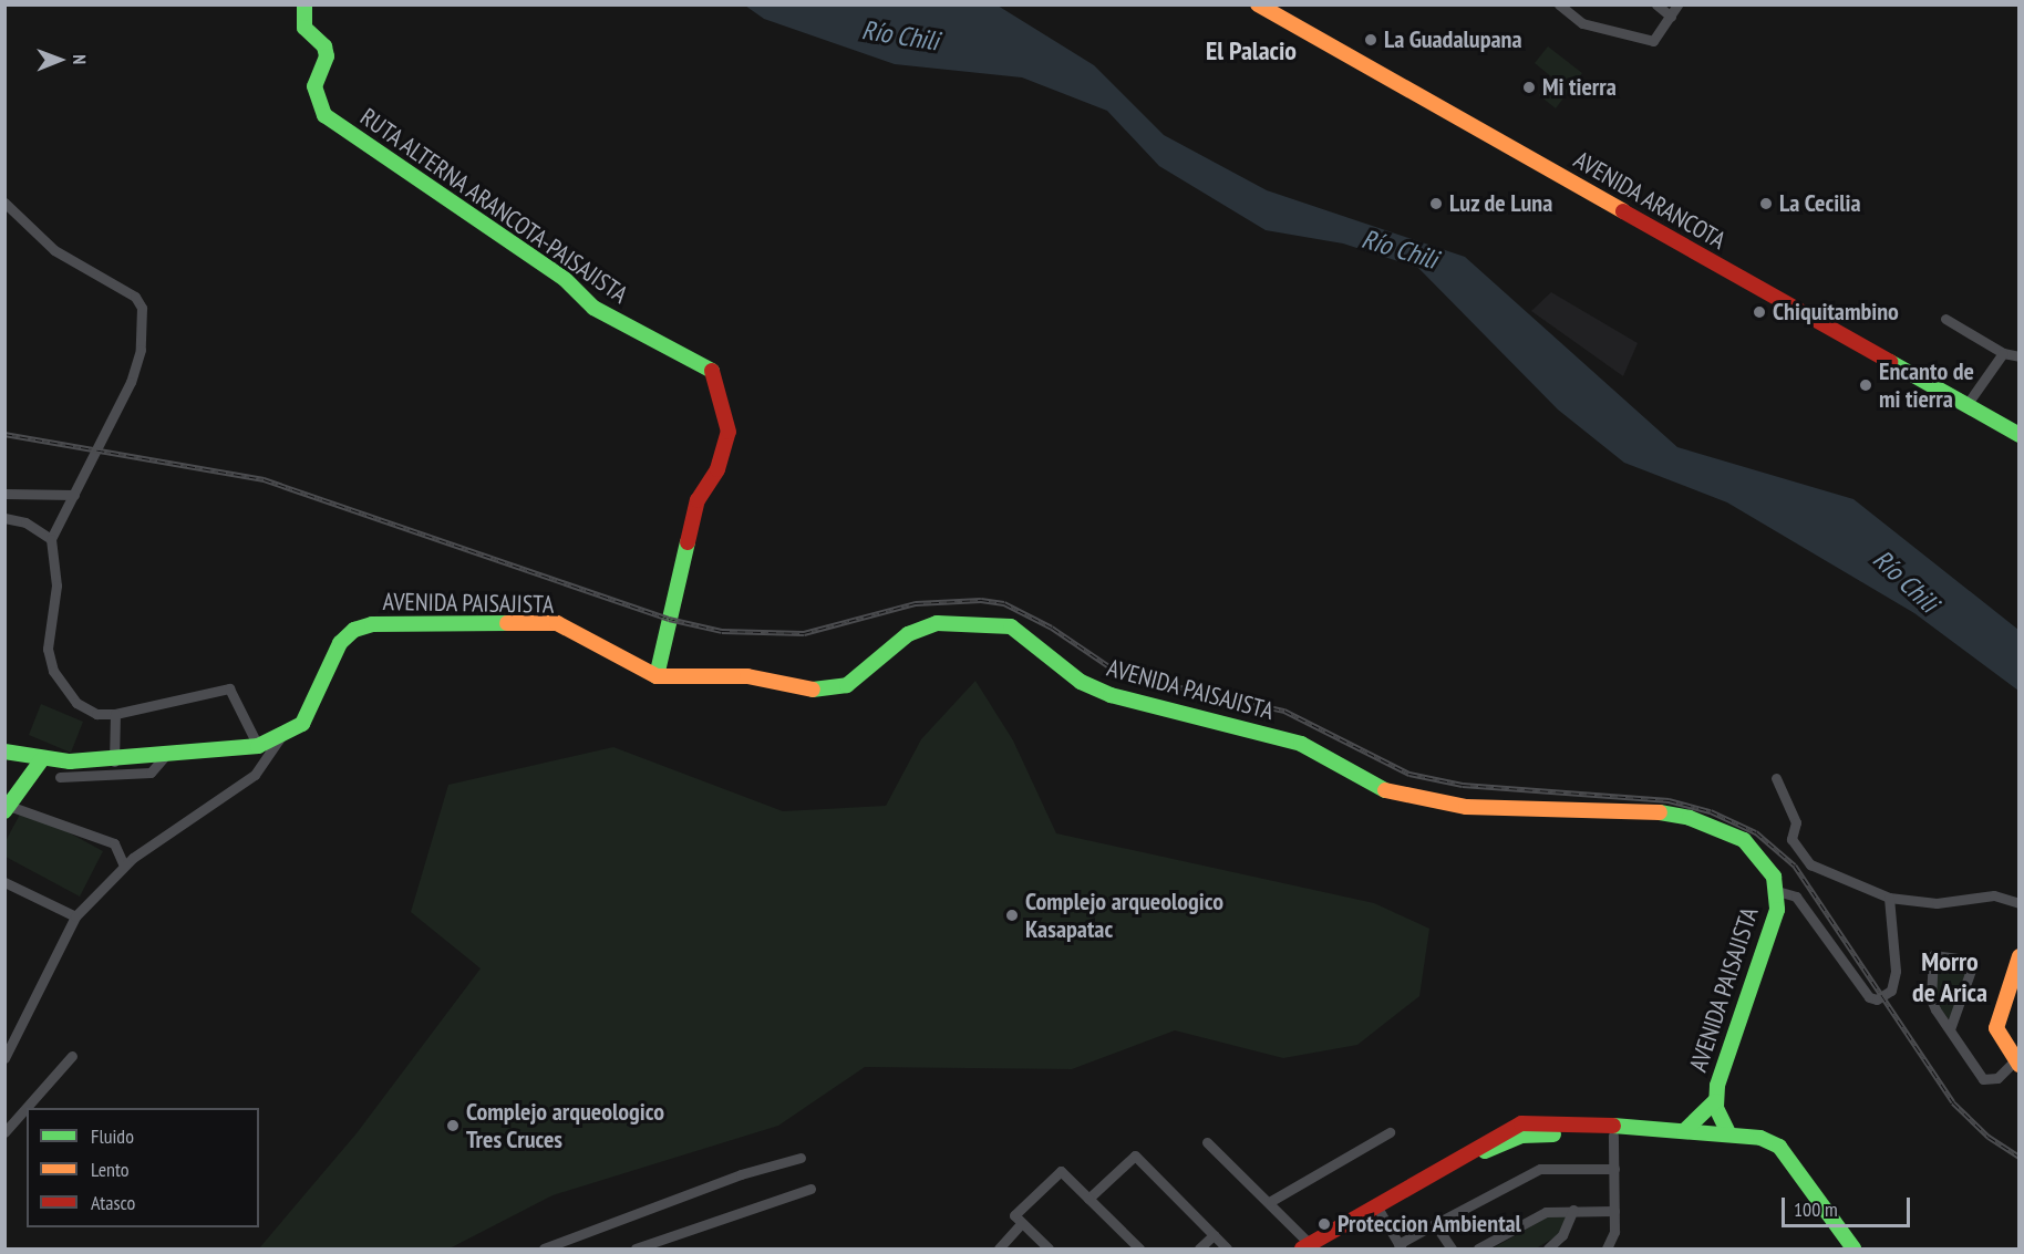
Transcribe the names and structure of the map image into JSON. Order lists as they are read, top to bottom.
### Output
{
  "streets": {
    "main road": ["AVENIDA ARANCOTA", "RUTA ALTERNA ARANCOTA-PAISAJISTA", "AVENIDA PAISAJISTA"]
  },
  "crossings": [
    ["RUTA ALTERNA ARANCOTA-PAISAJISTA", "AVENIDA PAISAJISTA"]
  ],
  "districts": ["El Palacio", "Morro de Arica"],
  "water": ["Río Chili"],
  "places": [
    "La Guadalupana",
    "Mi tierra",
    "Luz de Luna",
    "La Cecilia",
    "Chiquitambino",
    "Encanto de mi tierra",
    "Complejo arqueologico Kasapatac",
    "Complejo arqueologico Tres Cruces",
    "Proteccion Ambiental"
  ],
  "legend": ["Fluido", "Lento", "Atasco"],
  "scale_bar": "100 m",
  "north": "right"
}
